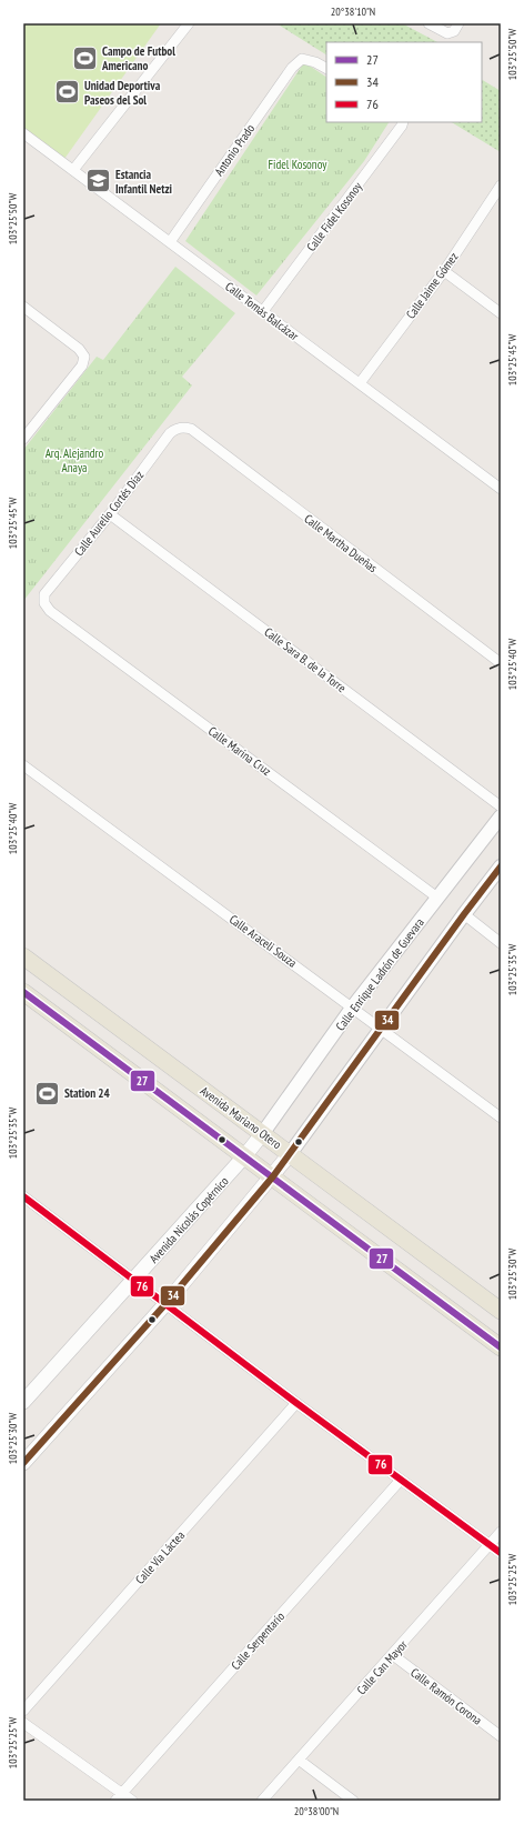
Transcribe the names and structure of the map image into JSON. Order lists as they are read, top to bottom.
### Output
{
  "streets": {
    "main road": ["Avenida Mariano Otero", "Avenida Nicolás Copérnico"],
    "street": [
      "Antonio Prado",
      "Calle Fidel Kosonoy",
      "Calle Jaime Gómez",
      "Calle Tomás Balcázar",
      "Calle Aurelio Cortés Díaz",
      "Calle Martha Dueñas",
      "Calle Sara B. de la Torre",
      "Calle Marina Cruz",
      "Calle Araceli Souza",
      "Calle Enrique Ladrón de Guevara",
      "Calle Vía Láctea",
      "Calle Serpentario",
      "Calle Can Mayor",
      "Calle Ramón Corona"
    ]
  },
  "crossings": [
    ["Antonio Prado", "Calle Tomás Balcázar"],
    ["Calle Fidel Kosonoy", "Calle Tomás Balcázar"],
    ["Calle Jaime Gómez", "Calle Tomás Balcázar"],
    ["Calle Aurelio Cortés Díaz", "Calle Martha Dueñas"],
    ["Calle Aurelio Cortés Díaz", "Calle Sara B. de la Torre"],
    ["Calle Aurelio Cortés Díaz", "Calle Marina Cruz"],
    ["Calle Marina Cruz", "Calle Enrique Ladrón de Guevara"],
    ["Calle Araceli Souza", "Calle Enrique Ladrón de Guevara"],
    ["Calle Enrique Ladrón de Guevara", "Avenida Mariano Otero"],
    ["Calle Enrique Ladrón de Guevara", "Avenida Nicolás Copérnico"],
    ["Avenida Mariano Otero", "Avenida Nicolás Copérnico"],
    ["Calle Can Mayor", "Calle Ramón Corona"]
  ],
  "parks": ["Fidel Kosonoy", "Arq. Alejandro Anaya"],
  "places": {
    "sports": ["Campo de Futbol Americano", "Unidad Deportiva Paseos del Sol", "Station 24"],
    "school or university": ["Estancia Infantil Netzi"]
  },
  "lines": ["transit line 34", "transit line 27", "transit line 76"],
  "legend": ["27", "34", "76"],
  "coordinates": [
    "20°38'10\"N",
    "103°25'50\"W",
    "103°25'45\"W",
    "103°25'40\"W",
    "103°25'35\"W",
    "103°25'30\"W",
    "103°25'25\"W",
    "20°38'00\"N"
  ]
}
